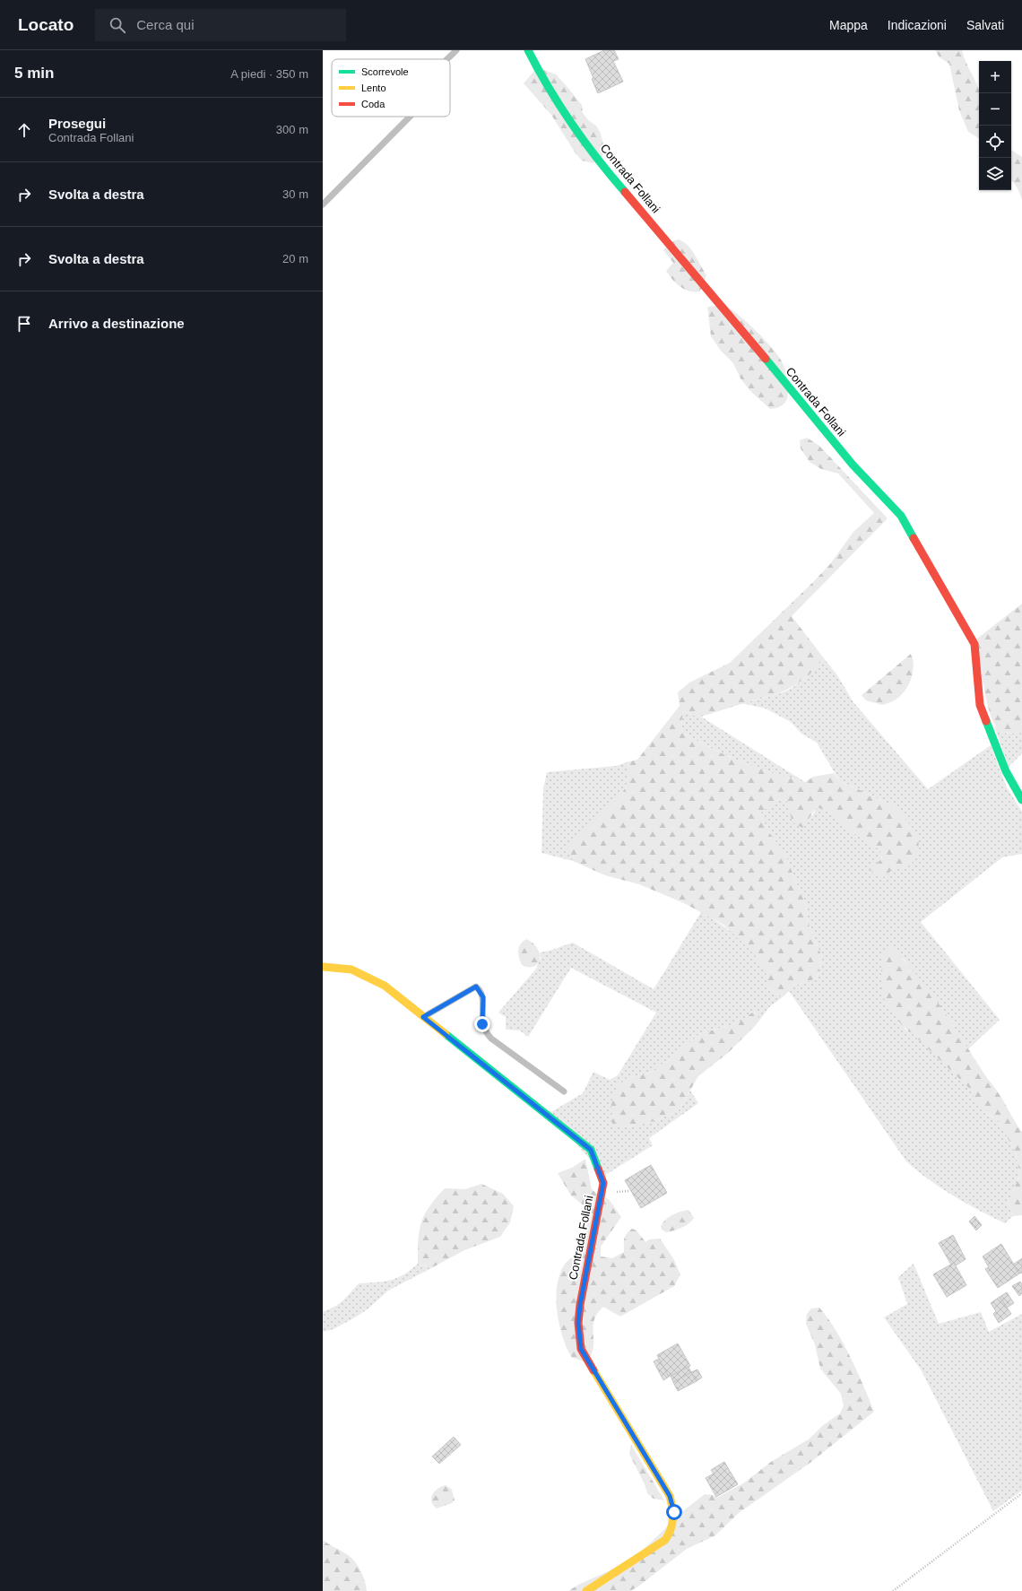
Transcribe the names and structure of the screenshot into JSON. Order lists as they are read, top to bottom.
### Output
{
  "streets": {
    "street": ["Contrada Follani"]
  },
  "legend": ["Scorrevole", "Lento", "Coda"],
  "page": {
    "header": "Locato",
    "search": "Cerca qui",
    "nav": ["Mappa", "Indicazioni", "Salvati"],
    "heading": ["5 min", "A piedi · 350 m"],
    "map_buttons": ["+", "−"],
    "list": [
      ["Prosegui", "Contrada Follani", "300 m"],
      ["Svolta a destra", "30 m"],
      ["Svolta a destra", "20 m"],
      "Arrivo a destinazione"
    ]
  }
}
